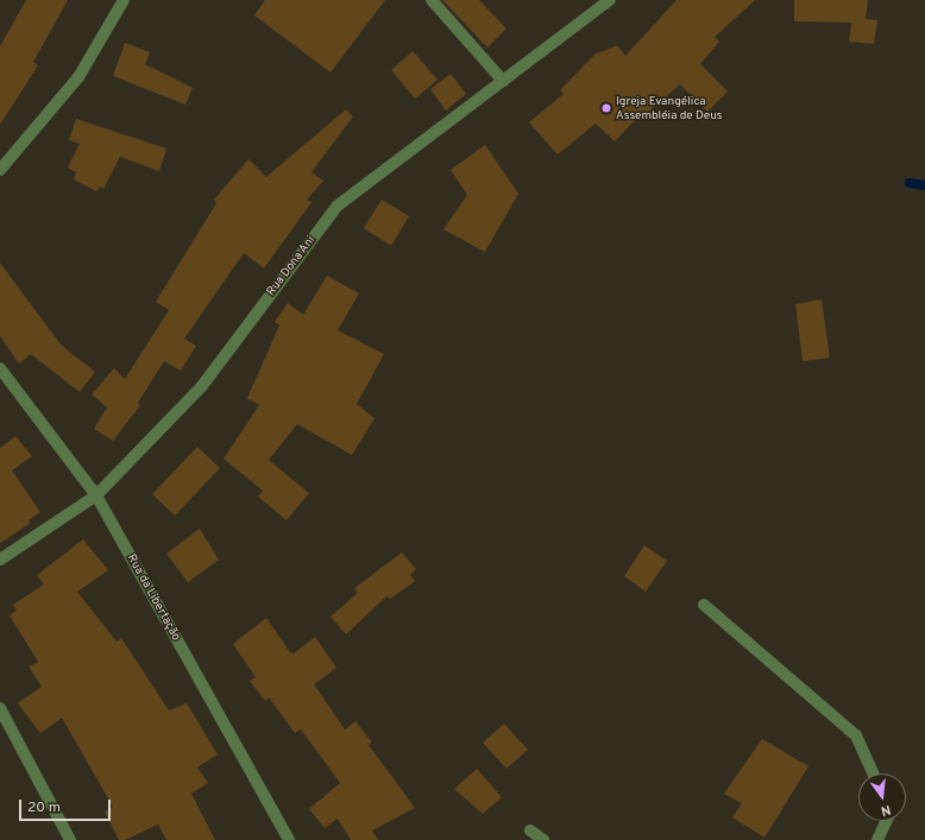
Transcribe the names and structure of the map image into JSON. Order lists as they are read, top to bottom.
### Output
{
  "streets": {
    "street": ["Rua Dona Ani", "Rua da Libertação"]
  },
  "crossings": [
    ["Rua Dona Ani", "Rua da Libertação"]
  ],
  "places": ["Igreja Evangélica Assembléia de Deus"],
  "scale_bar": "20 m",
  "north": "bottom"
}
